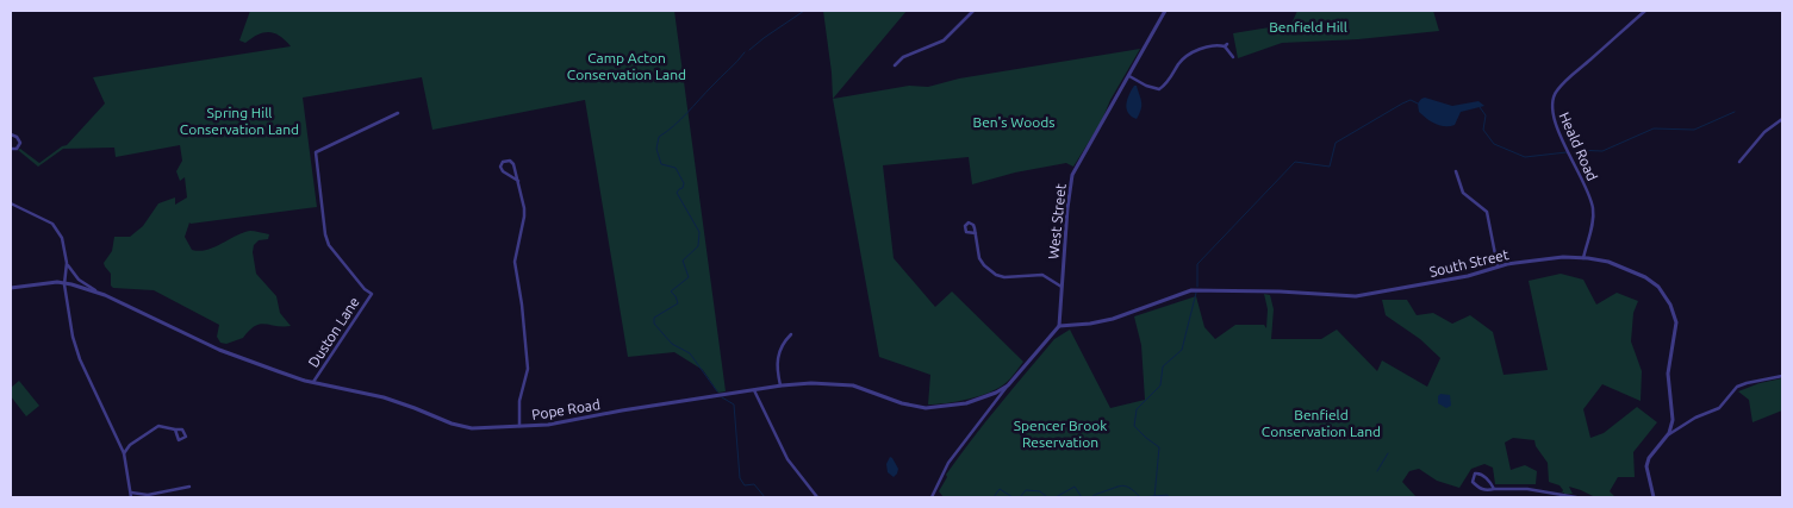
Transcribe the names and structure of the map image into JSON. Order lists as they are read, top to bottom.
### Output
{
  "streets": {
    "street": [
      "Heald Road",
      "West Street",
      "South Street",
      "Duston Lane",
      "Pope Road"
    ]
  },
  "crossings": [
    ["Heald Road", "South Street"],
    ["West Street", "South Street"],
    ["Duston Lane", "Pope Road"]
  ],
  "parks": [
    "Benfield Hill",
    "Camp Acton Conservation Land",
    "Spring Hill Conservation Land",
    "Ben's Woods",
    "Benfield Conservation Land",
    "Spencer Brook Reservation"
  ]
}
